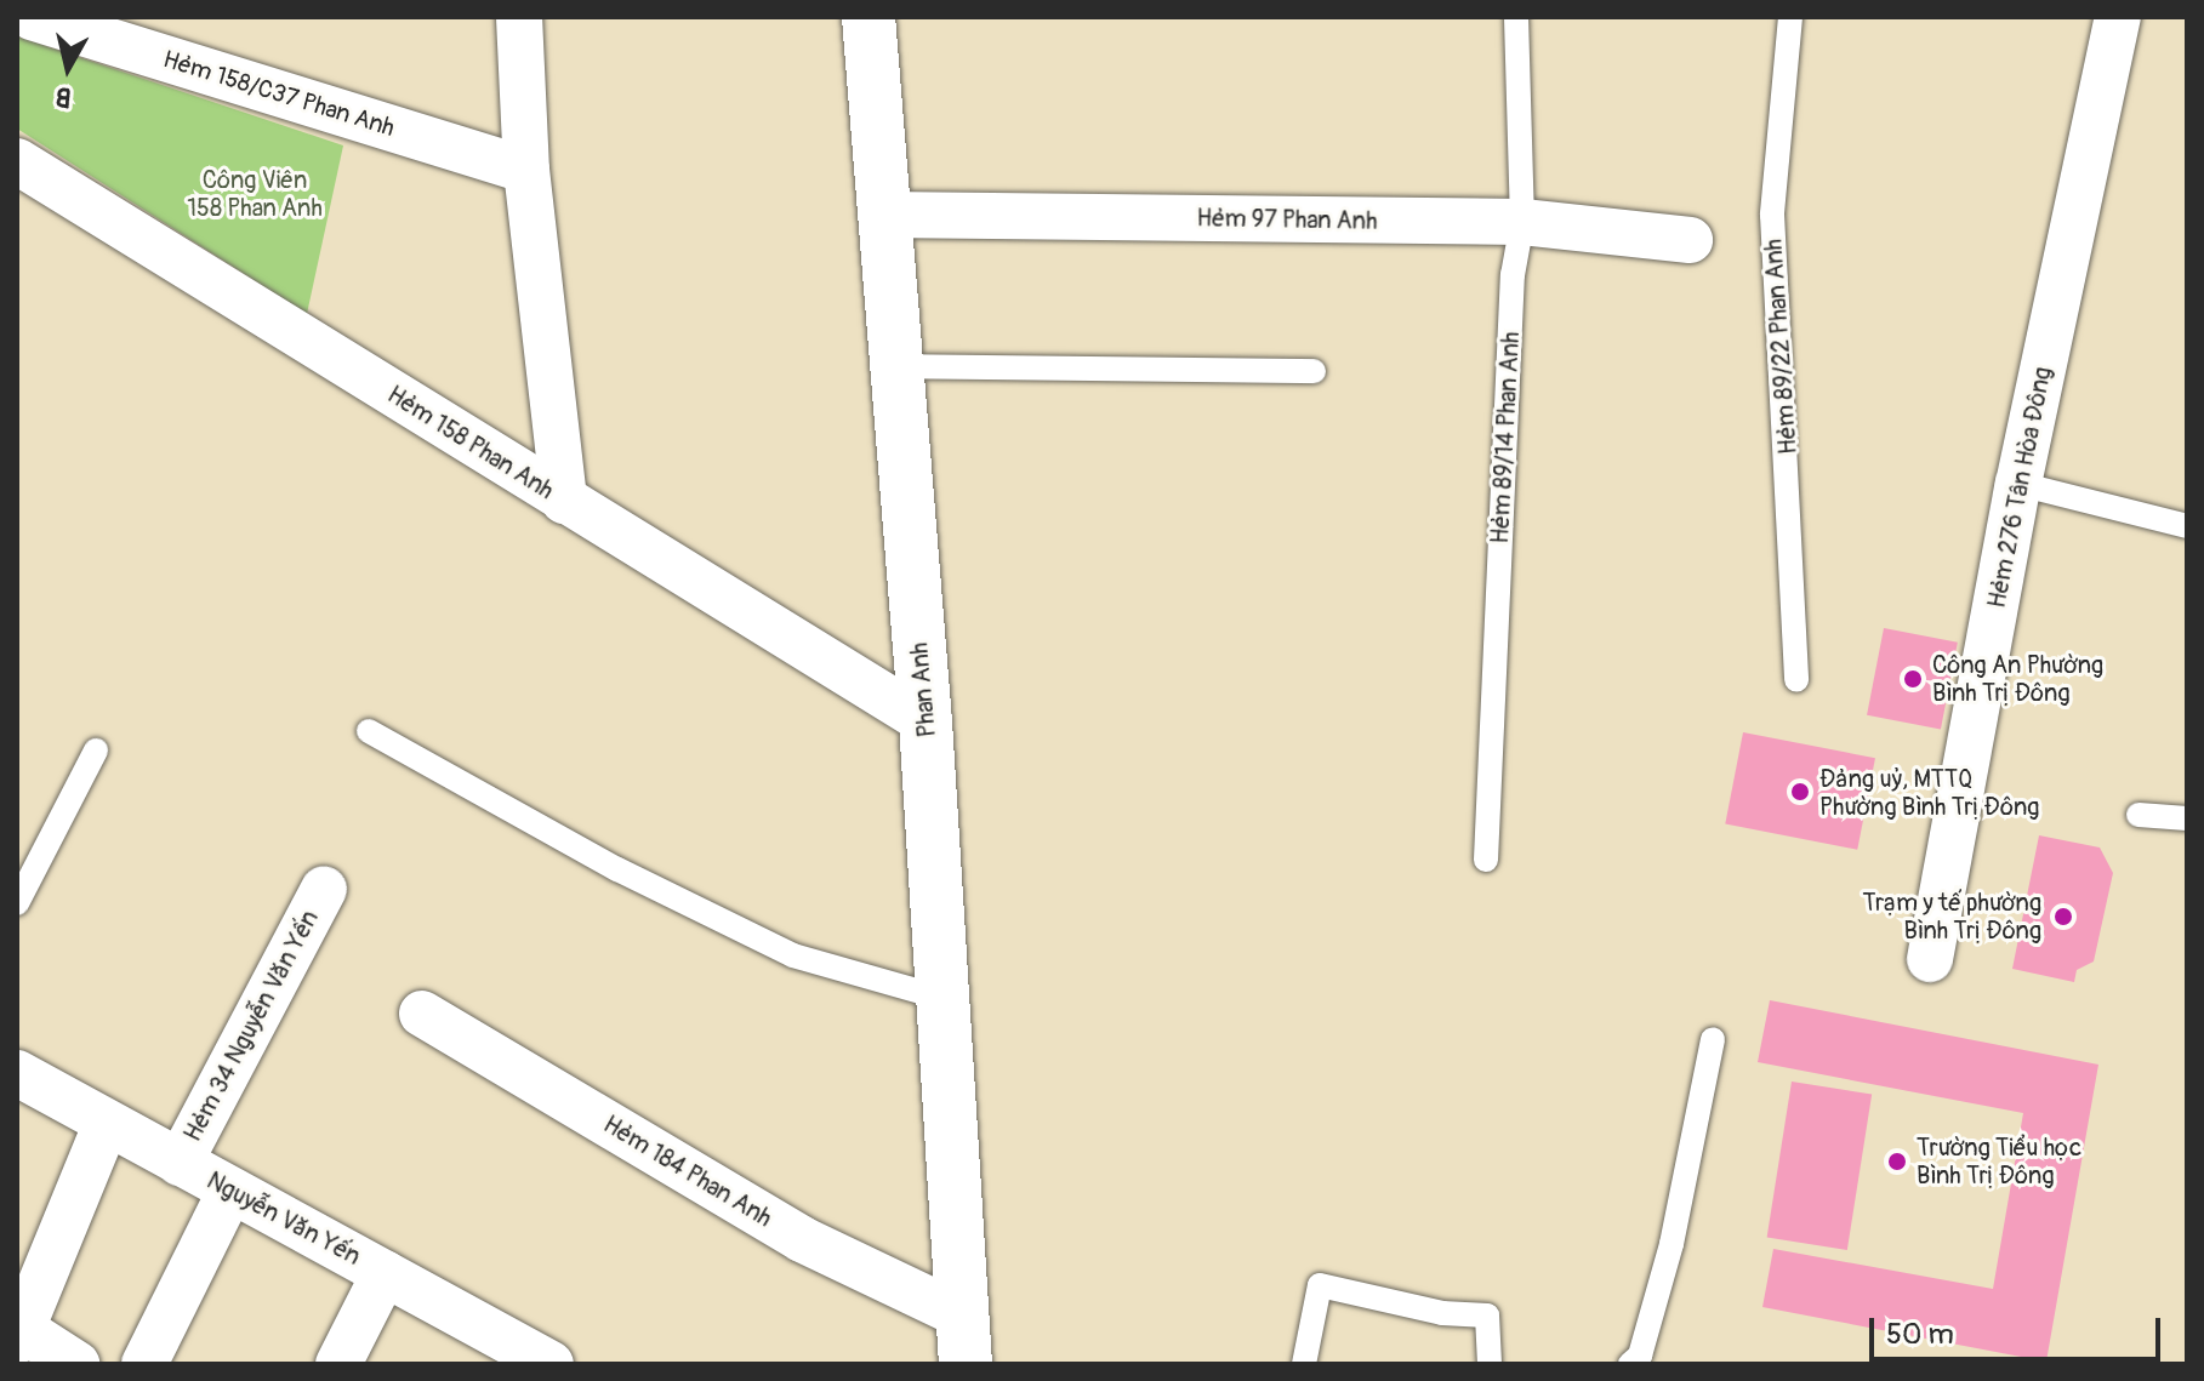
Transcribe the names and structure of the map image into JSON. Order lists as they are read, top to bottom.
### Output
{
  "streets": {
    "main road": ["Phan Anh"],
    "street": [
      "Hẻm 158/C37 Phan Anh",
      "Hẻm 97 Phan Anh",
      "Hẻm 158 Phan Anh",
      "Hẻm 276 Tân Hòa Đông",
      "Hẻm 34 Nguyễn Văn Yến",
      "Hẻm 184 Phan Anh",
      "Nguyễn Văn Yến"
    ],
    "lane": ["Hẻm 89/22 Phan Anh", "Hẻm 89/14 Phan Anh"]
  },
  "crossings": [
    ["Hẻm 97 Phan Anh", "Hẻm 89/14 Phan Anh"],
    ["Hẻm 97 Phan Anh", "Phan Anh"],
    ["Hẻm 158 Phan Anh", "Phan Anh"],
    ["Phan Anh", "Hẻm 184 Phan Anh"],
    ["Hẻm 34 Nguyễn Văn Yến", "Nguyễn Văn Yến"]
  ],
  "parks": ["Công Viên 158 Phan Anh"],
  "places": [
    "Công An Phường Bình Trị Đông",
    "Đảng uỷ, MTTQ Phường Bình Trị Đông",
    "Trạm y tế phường Bình Trị Đông",
    "Trường Tiểu học Bình Trị Đông"
  ],
  "scale_bar": "50 m",
  "north": "bottom"
}
